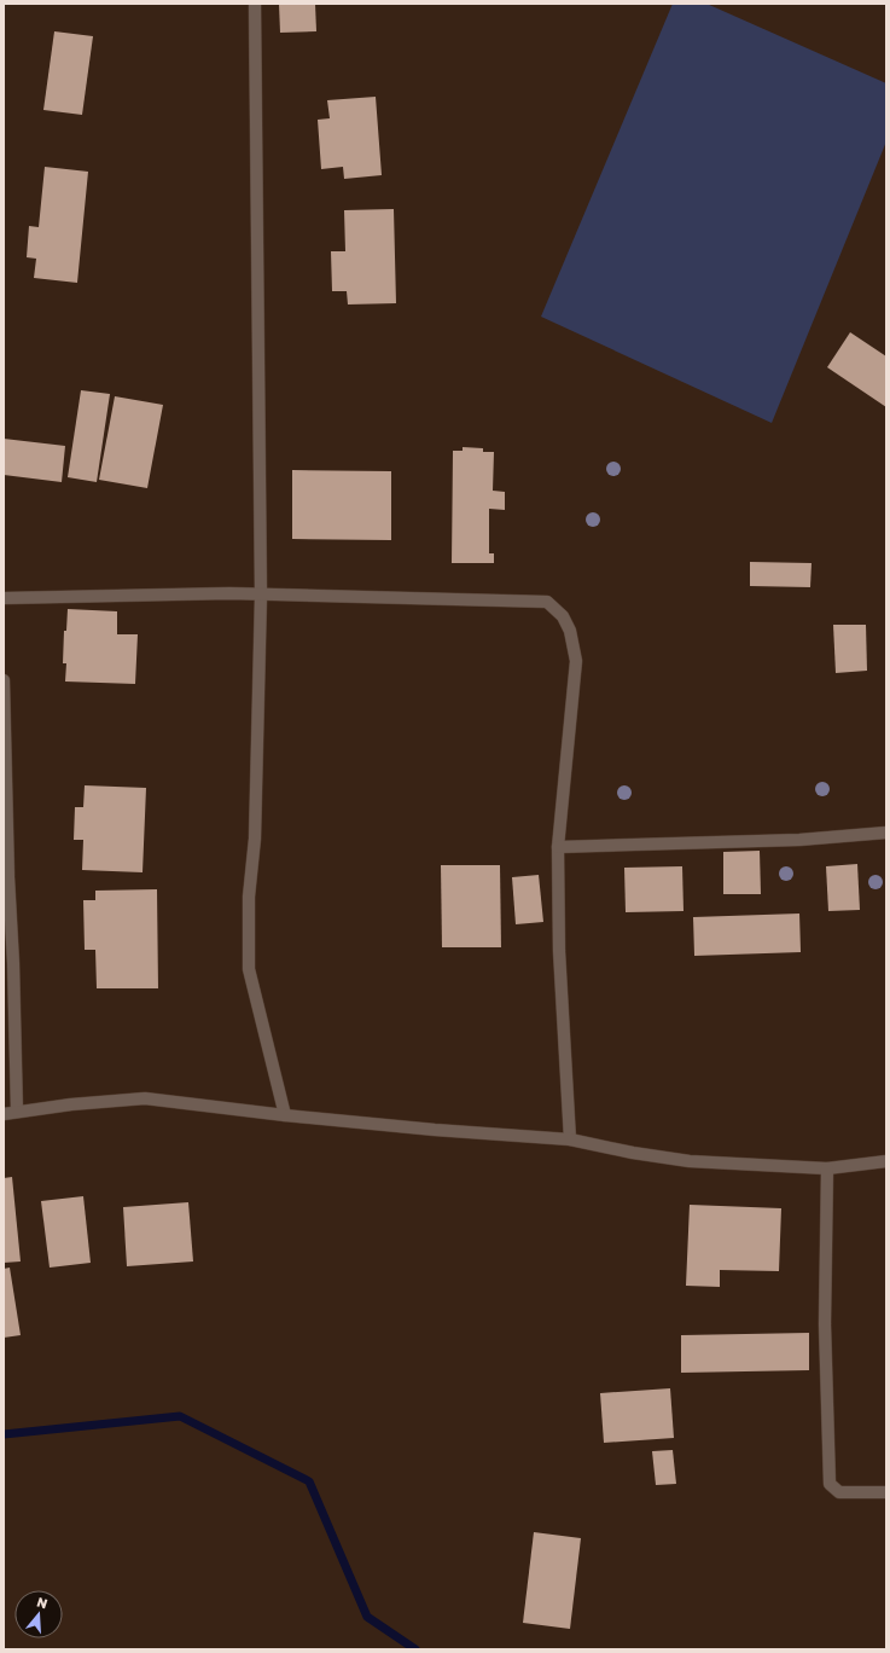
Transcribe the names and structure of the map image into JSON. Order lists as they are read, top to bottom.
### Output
{
  "north": "top"
}
